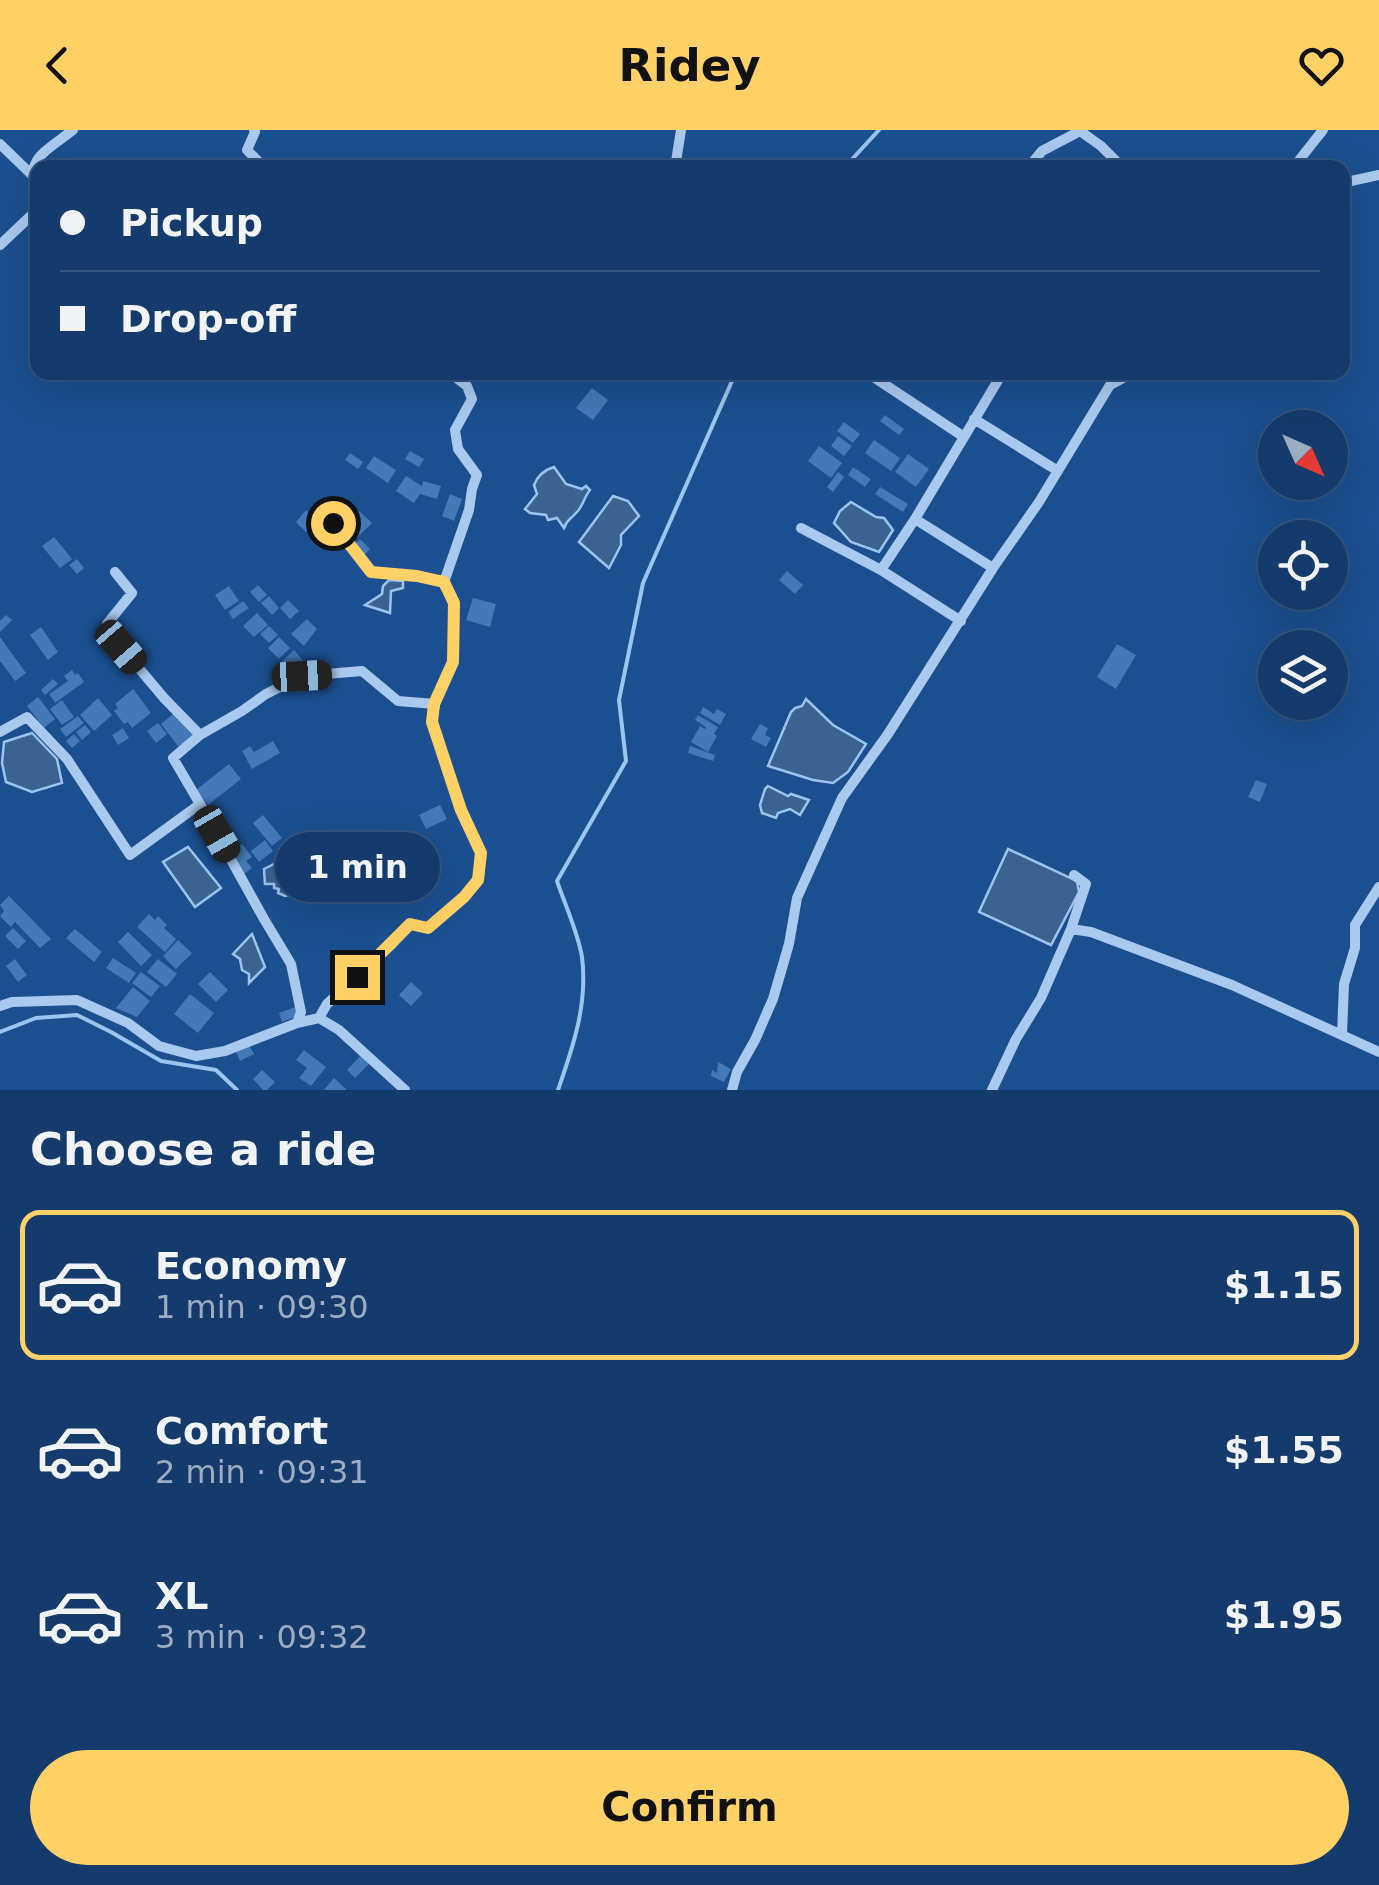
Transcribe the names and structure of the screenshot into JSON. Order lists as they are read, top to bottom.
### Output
{
  "north": "bottom right",
  "page": {
    "header": "Ridey",
    "banner": ["Pickup", "Drop-off"],
    "bubble": "1 min",
    "heading": "Choose a ride",
    "list": [
      {
        "name": "Economy",
        "note": "1 min · 09:30",
        "value": "$1.15"
      },
      {
        "name": "Comfort",
        "note": "2 min · 09:31",
        "value": "$1.55"
      },
      {
        "name": "XL",
        "note": "3 min · 09:32",
        "value": "$1.95"
      }
    ],
    "buttons": "Confirm"
  }
}
